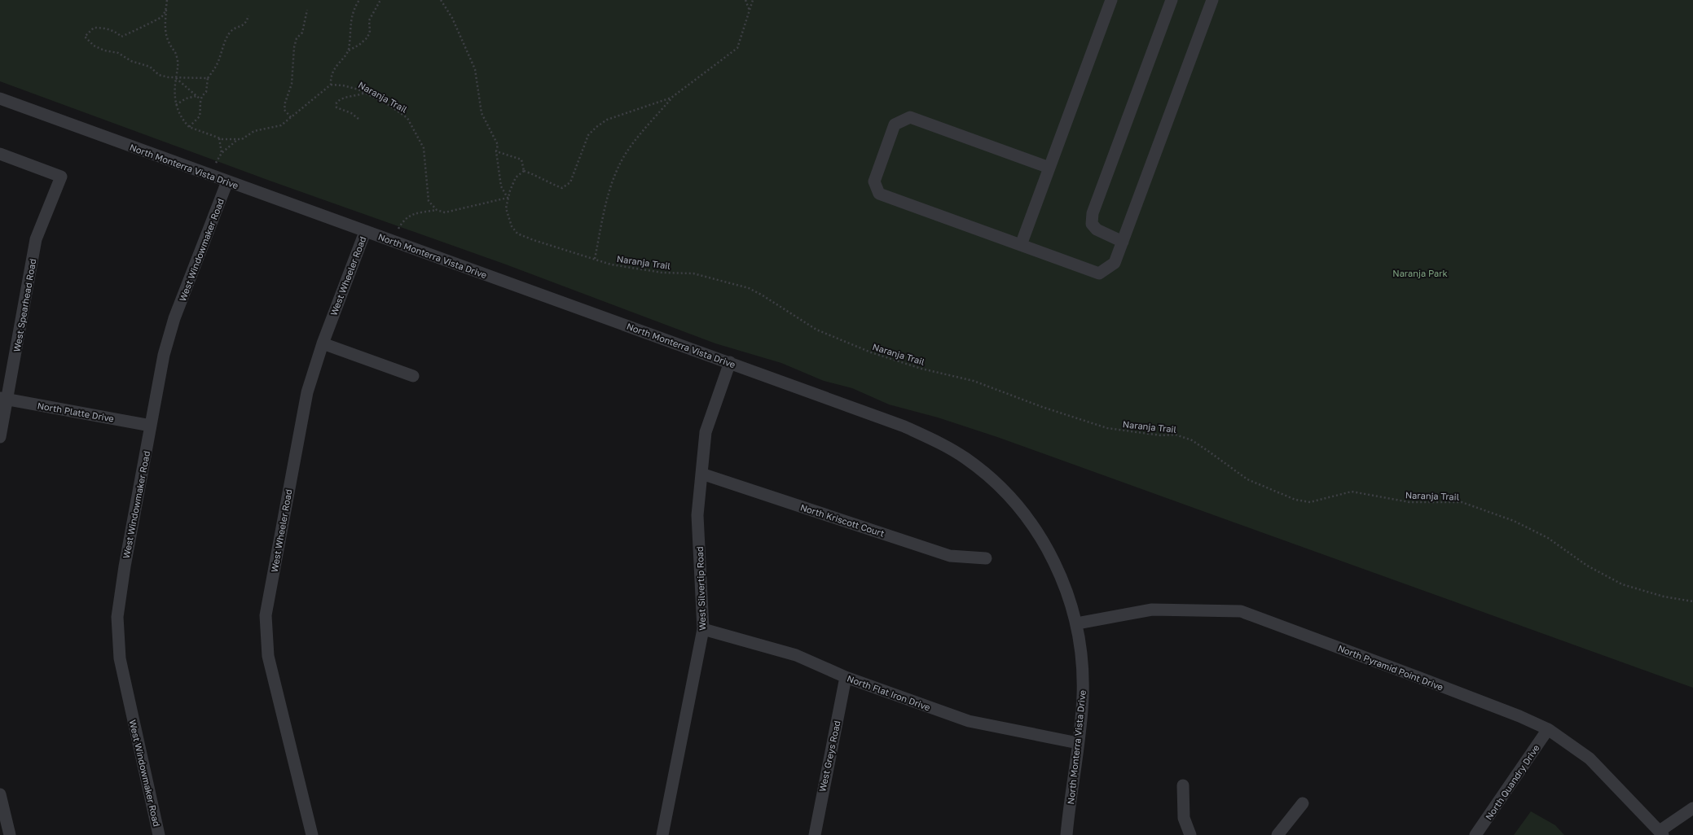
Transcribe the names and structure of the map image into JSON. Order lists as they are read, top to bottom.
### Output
{
  "streets": {
    "street": [
      "North Monterra Vista Drive",
      "West Windowmaker Road",
      "West Wheeler Road",
      "West Spearhead Road",
      "North Platte Drive",
      "North Kriscott Court",
      "West Silvertip Road",
      "North Pyramid Point Drive",
      "North Flat Iron Drive",
      "West Greys Road",
      "North Quandry Drive"
    ],
    "path": ["Naranja Trail"]
  },
  "crossings": [
    ["North Monterra Vista Drive", "West Windowmaker Road"],
    ["North Monterra Vista Drive", "West Wheeler Road"],
    ["North Monterra Vista Drive", "West Silvertip Road"],
    ["North Monterra Vista Drive", "North Pyramid Point Drive"],
    ["North Monterra Vista Drive", "North Flat Iron Drive"],
    ["West Windowmaker Road", "North Platte Drive"],
    ["West Spearhead Road", "North Platte Drive"],
    ["North Kriscott Court", "West Silvertip Road"],
    ["West Silvertip Road", "North Flat Iron Drive"],
    ["North Pyramid Point Drive", "North Quandry Drive"],
    ["North Flat Iron Drive", "West Greys Road"]
  ],
  "parks": ["Naranja Park"]
}
